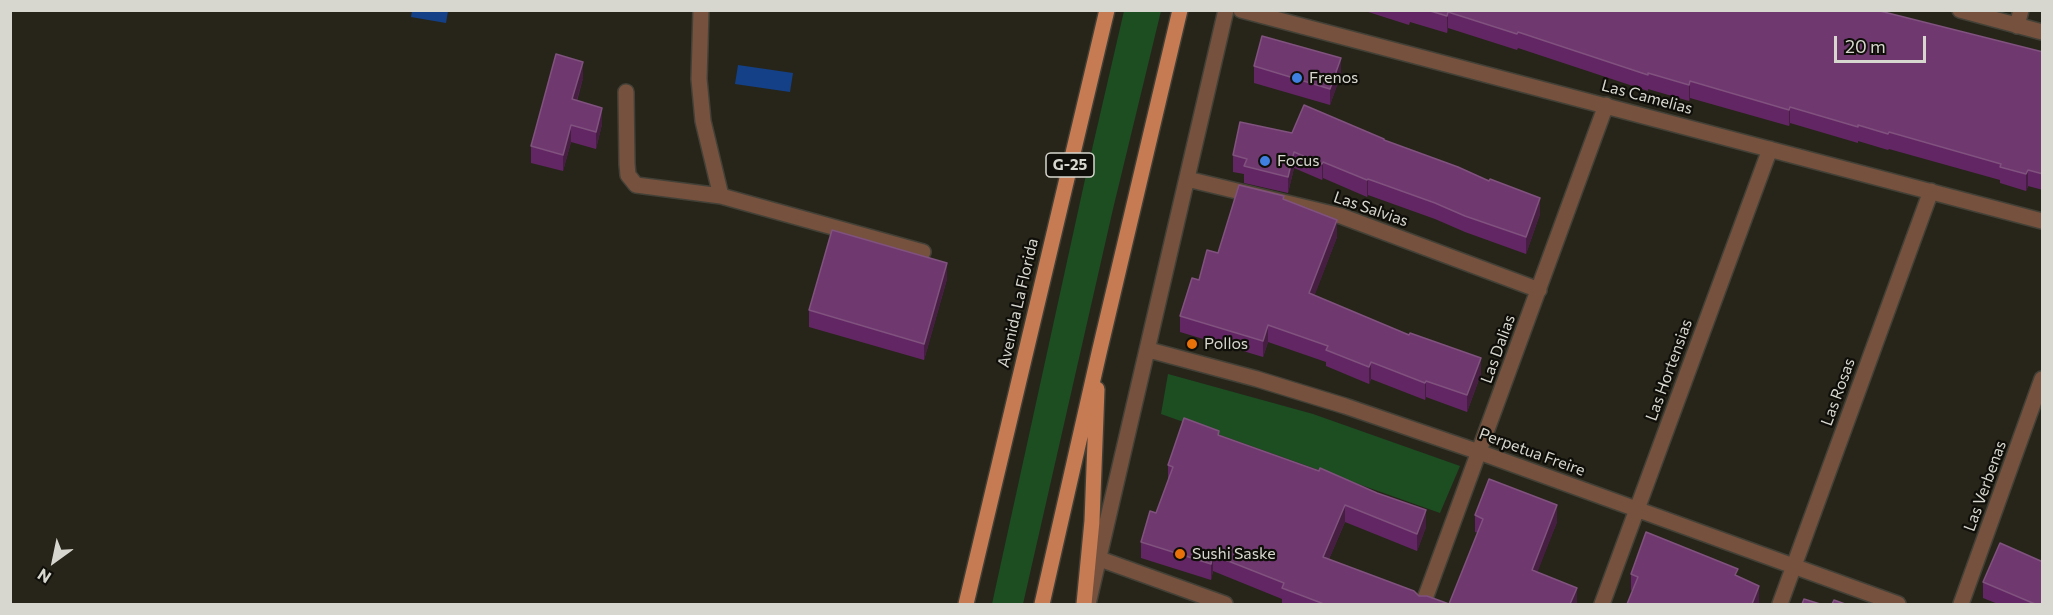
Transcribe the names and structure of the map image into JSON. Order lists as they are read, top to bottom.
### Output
{
  "streets": {
    "main road": ["G-25", "Avenida La Florida"],
    "street": [
      "Las Camelias",
      "Las Salvias",
      "Las Dalias",
      "Las Hortensias",
      "Las Rosas",
      "Perpetua Freire",
      "Las Verbenas"
    ]
  },
  "crossings": [
    ["Las Camelias", "Las Dalias"],
    ["Las Camelias", "Las Hortensias"],
    ["Las Camelias", "Las Rosas"],
    ["Las Salvias", "Las Dalias"],
    ["Las Dalias", "Perpetua Freire"],
    ["Las Hortensias", "Perpetua Freire"],
    ["Las Rosas", "Perpetua Freire"]
  ],
  "places": [
    "Frenos",
    "Focus",
    "Pollos",
    "Sushi Saske"
  ],
  "scale_bar": "20 m",
  "north": "bottom left"
}
